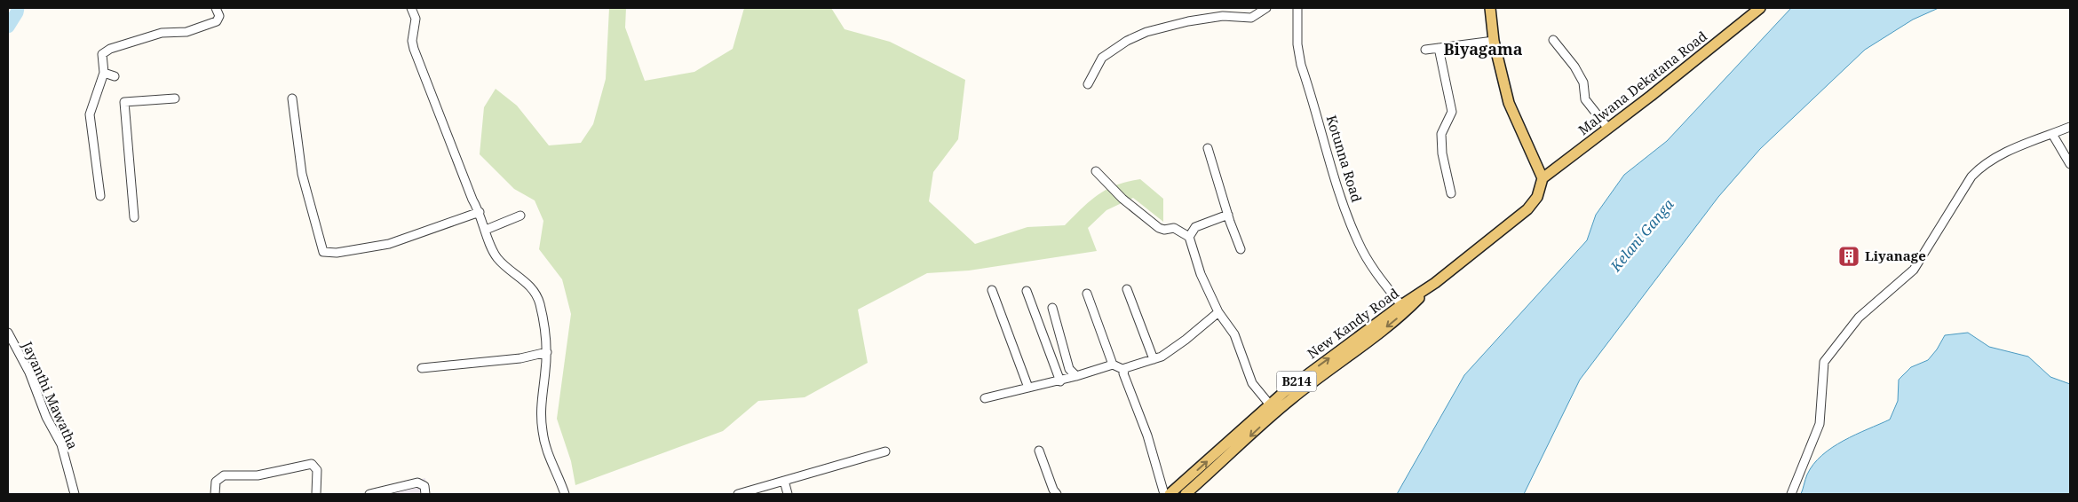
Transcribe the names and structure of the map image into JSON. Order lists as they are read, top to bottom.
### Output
{
  "streets": {
    "main road": ["Malwana Dekatana Road", "New Kandy Road", "B214"],
    "street": ["Kotunna Road", "Jayanthi Mawatha"]
  },
  "crossings": [
    ["Malwana Dekatana Road", "New Kandy Road"],
    ["Kotunna Road", "New Kandy Road"]
  ],
  "districts": ["Biyagama"],
  "water": ["Kelani Ganga"],
  "places": {
    "building": ["Liyanage"]
  }
}
